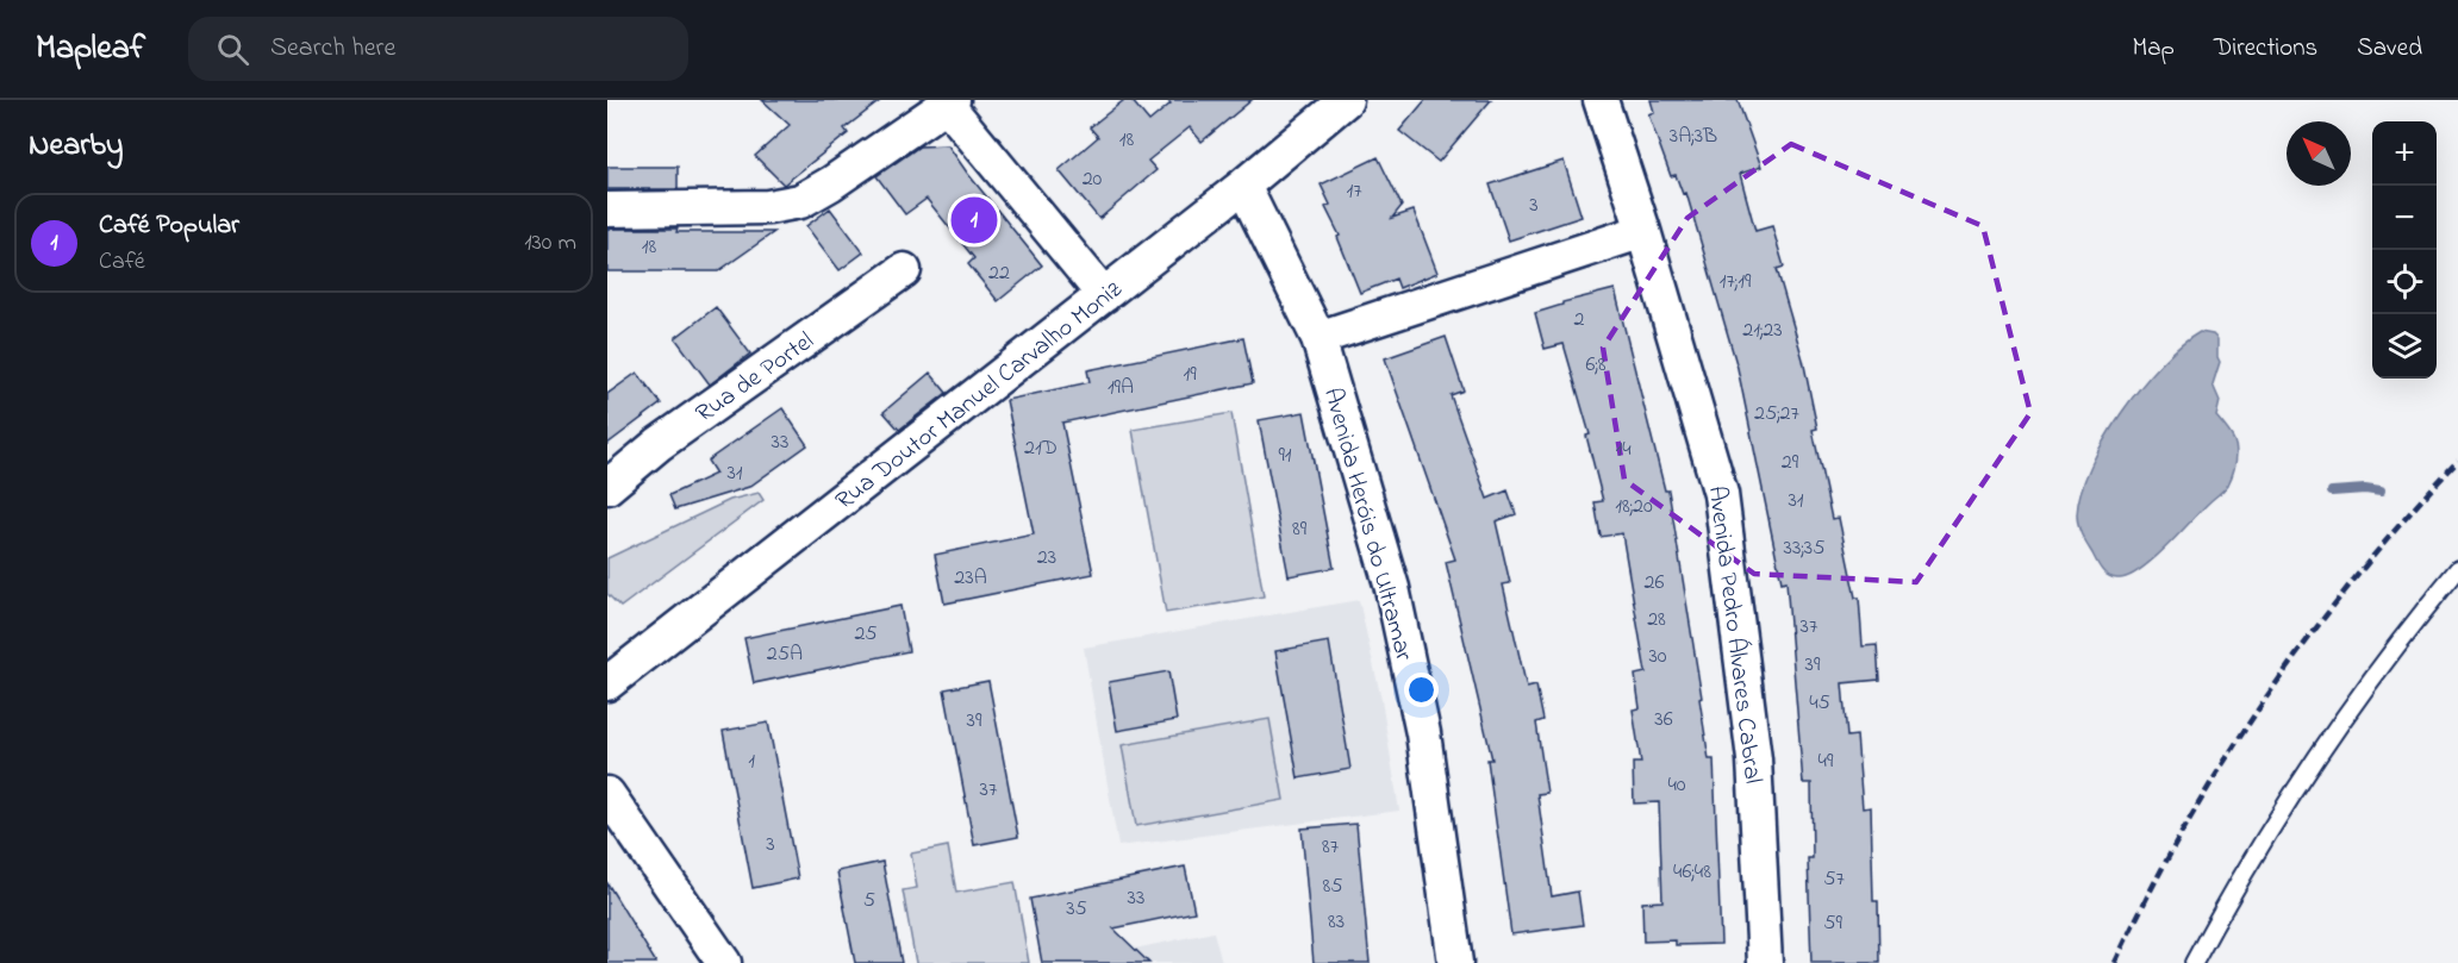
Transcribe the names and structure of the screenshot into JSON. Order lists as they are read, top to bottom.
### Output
{
  "streets": {
    "street": [
      "Rua de Portel",
      "Rua Doutor Manuel Carvalho Moniz",
      "Avenida Heróis do Ultramar",
      "Avenida Pedro Álvares Cabral"
    ]
  },
  "crossings": [
    ["Rua Doutor Manuel Carvalho Moniz", "Avenida Heróis do Ultramar"]
  ],
  "house_numbers": [
    "3A;3B",
    "18",
    "20",
    "17",
    "3",
    "18",
    "22",
    "17;19",
    "2",
    "21;23",
    "6;8",
    "19",
    "19A",
    "25;27",
    "33",
    "21D",
    "14",
    "91",
    "29",
    "31",
    "31",
    "18;20",
    "89",
    "33;35",
    "23",
    "23A",
    "26",
    "28",
    "37",
    "25",
    "25A",
    "30",
    "39",
    "45",
    "36",
    "39",
    "1",
    "49",
    "40",
    "37",
    "3",
    "87",
    "46;48",
    "57",
    "85",
    "33",
    "5",
    "35",
    "83",
    "59"
  ],
  "north": "top left",
  "page": {
    "header": "Mapleaf",
    "search": "Search here",
    "nav": ["Map", "Directions", "Saved"],
    "heading": "Nearby",
    "map_buttons": ["+", "−"],
    "list": [
      {
        "mark": "1",
        "name": "Café Popular",
        "note": "Café",
        "value": "130 m"
      }
    ],
    "pins": "1"
  }
}
